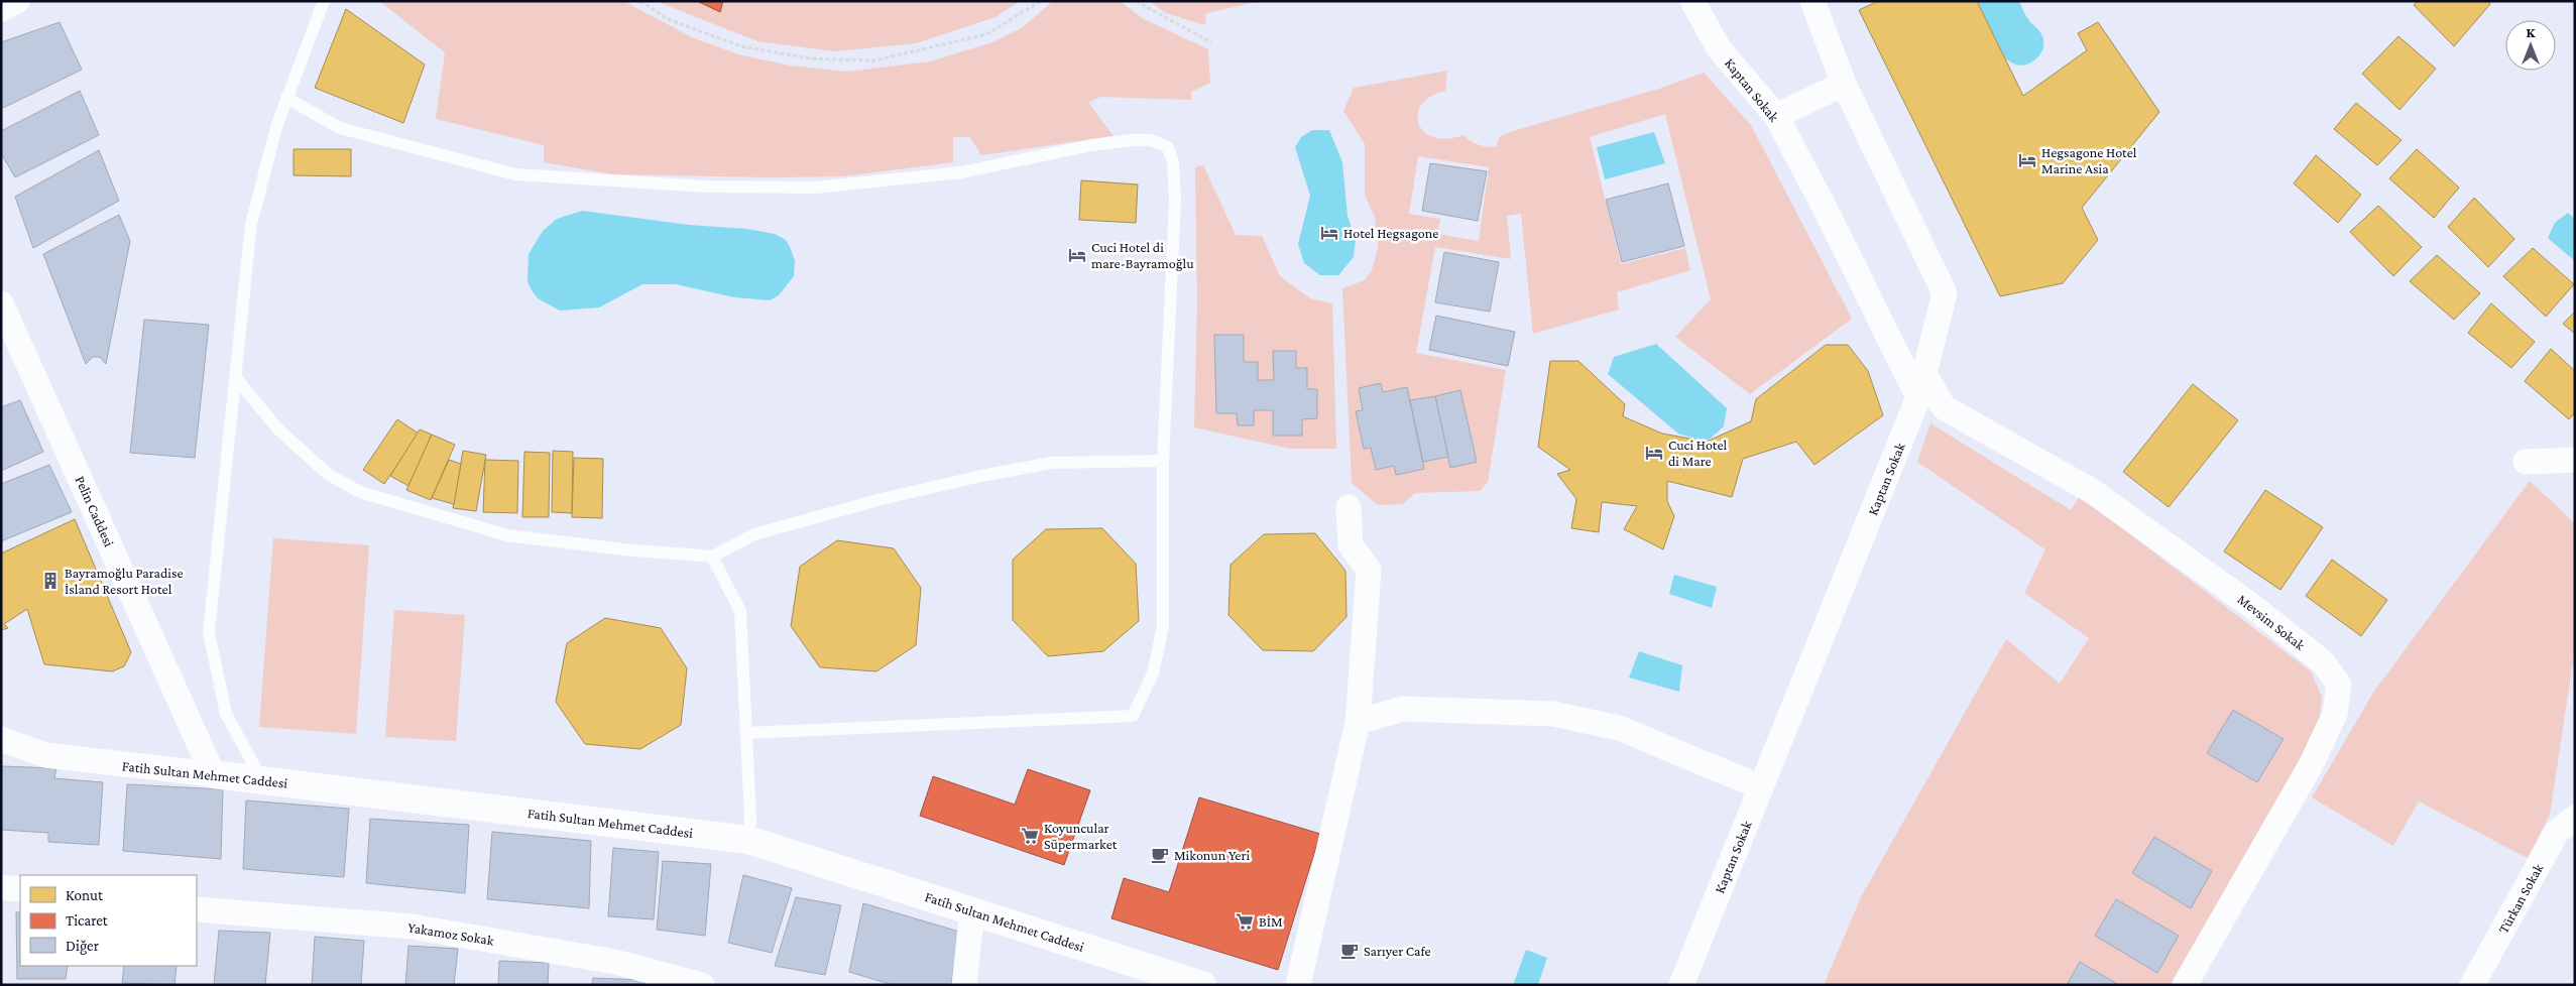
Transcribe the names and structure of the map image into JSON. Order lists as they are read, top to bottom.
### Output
{
  "streets": {
    "street": [
      "Kaptan Sokak",
      "Pelin Caddesi",
      "Mevsim Sokak",
      "Fatih Sultan Mehmet Caddesi",
      "Türkan Sokak",
      "Yakamoz Sokak"
    ]
  },
  "crossings": [
    ["Pelin Caddesi", "Fatih Sultan Mehmet Caddesi"]
  ],
  "places": {
    "hotel": [
      "Hegsagone Hotel Marine Asia",
      "Hotel Hegsagone",
      "Cuci Hotel di mare-Bayramoğlu",
      "Cuci Hotel di Mare"
    ],
    "building": ["Bayramoğlu Paradise İsland Resort Hotel"],
    "supermarket": ["Koyuncular Süpermarket", "BİM"],
    "cafe": ["Mikonun Yeri", "Sarıyer Cafe"]
  },
  "legend": ["Konut", "Ticaret", "Diğer"],
  "north": "top"
}
